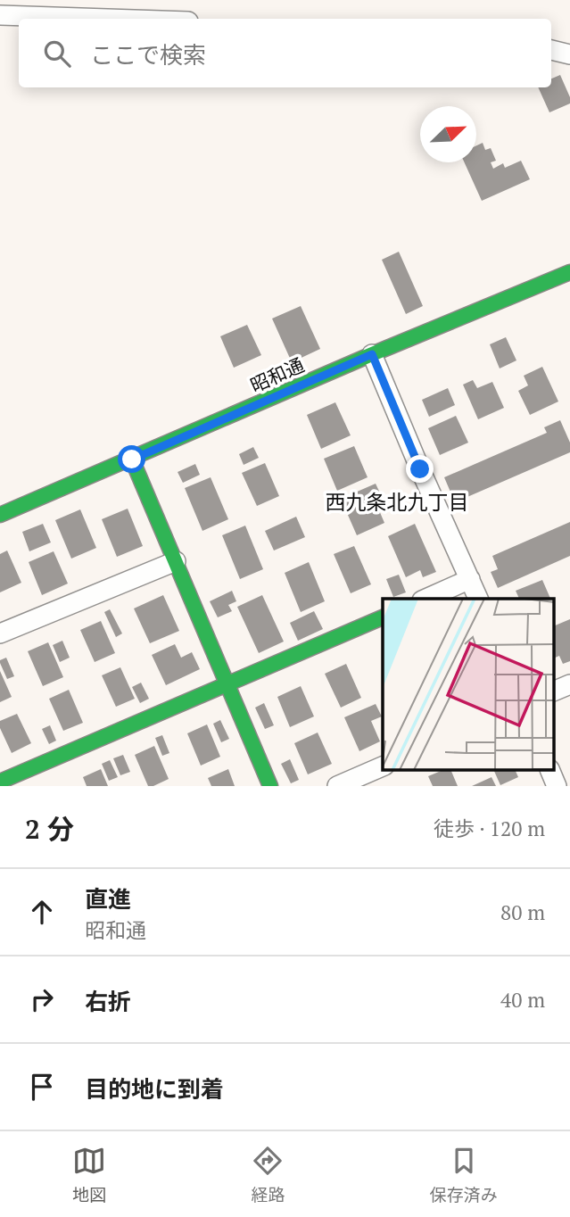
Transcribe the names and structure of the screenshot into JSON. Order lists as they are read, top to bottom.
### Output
{
  "streets": {
    "street": ["昭和通"]
  },
  "districts": ["西九条北九丁目"],
  "north": "top right",
  "page": {
    "search": "ここで検索",
    "heading": ["2 分", "徒歩 · 120 m"],
    "list": [
      ["直進", "昭和通", "80 m"],
      ["右折", "40 m"],
      "目的地に到着"
    ],
    "nav": ["地図", "経路", "保存済み"]
  }
}
